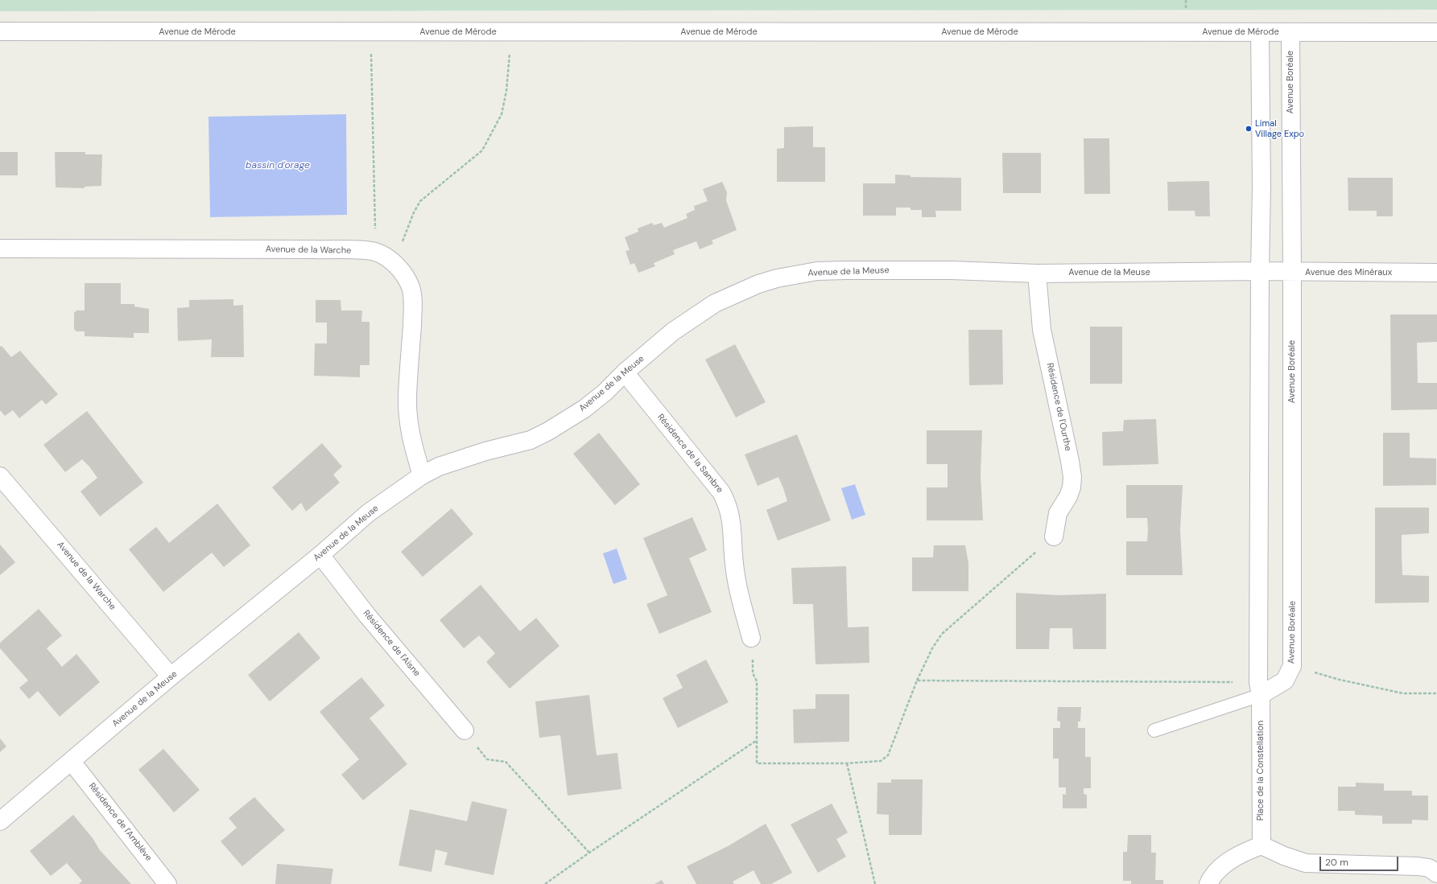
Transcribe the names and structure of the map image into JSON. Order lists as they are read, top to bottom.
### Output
{
  "streets": {
    "street": [
      "Avenue de Mérode",
      "Avenue Boréale",
      "Avenue de la Warche",
      "Avenue de la Meuse",
      "Avenue des Minéraux",
      "Résidence de l'Ourthe",
      "Résidence de la Sambre",
      "Résidence de l'Aisne",
      "Place de la Constellation",
      "Résidence de l'Amblève"
    ]
  },
  "crossings": [
    ["Avenue de Mérode", "Avenue Boréale"],
    ["Avenue Boréale", "Avenue des Minéraux"],
    ["Avenue Boréale", "Place de la Constellation"],
    ["Avenue de la Warche", "Avenue de la Meuse"],
    ["Avenue de la Meuse", "Avenue des Minéraux"],
    ["Avenue de la Meuse", "Résidence de l'Ourthe"],
    ["Avenue de la Meuse", "Résidence de la Sambre"],
    ["Avenue de la Meuse", "Résidence de l'Aisne"],
    ["Avenue de la Meuse", "Résidence de l'Amblève"]
  ],
  "water": ["bassin d'orage"],
  "places": ["Limal Village Expo"],
  "scale_bar": "20 m"
}
